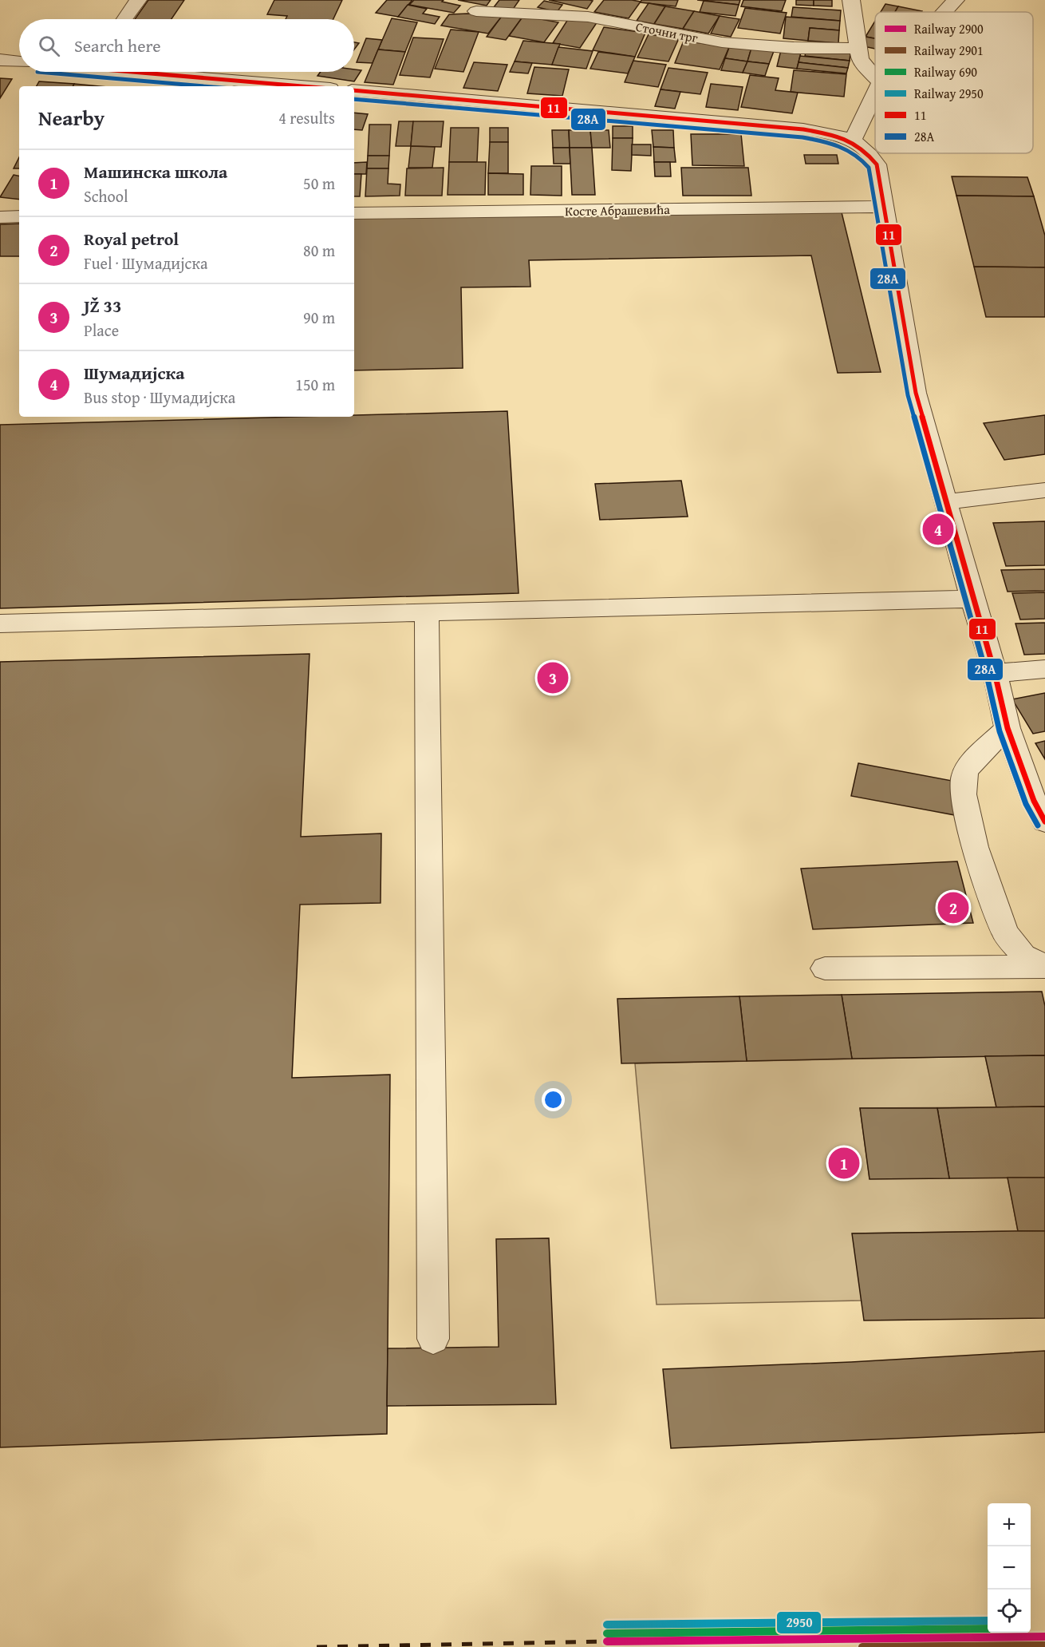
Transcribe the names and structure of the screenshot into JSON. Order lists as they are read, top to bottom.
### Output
{
  "streets": {
    "street": ["Сточни трг", "Косте Абрашевића"]
  },
  "lines": [
    "transit line 11",
    "transit line 28А",
    "rail line 2950",
    "rail line 690",
    "rail line 2900",
    "rail line 2901"
  ],
  "legend": [
    "Railway 2900",
    "Railway 2901",
    "Railway 690",
    "Railway 2950",
    "11",
    "28А"
  ],
  "page": {
    "search": "Search here",
    "heading": ["Nearby", "4 results"],
    "list": [
      {
        "mark": "1",
        "name": "Машинска школа",
        "note": "School",
        "value": "50 m"
      },
      {
        "mark": "2",
        "name": "Royal petrol",
        "note": "Fuel · Шумадијска",
        "value": "80 m"
      },
      {
        "mark": "3",
        "name": "JŽ 33",
        "note": "Place",
        "value": "90 m"
      },
      {
        "mark": "4",
        "name": "Шумадијска",
        "note": "Bus stop · Шумадијска",
        "value": "150 m"
      }
    ],
    "pins": [
      "4",
      "3",
      "2",
      "1"
    ],
    "map_buttons": ["+", "−"]
  }
}
